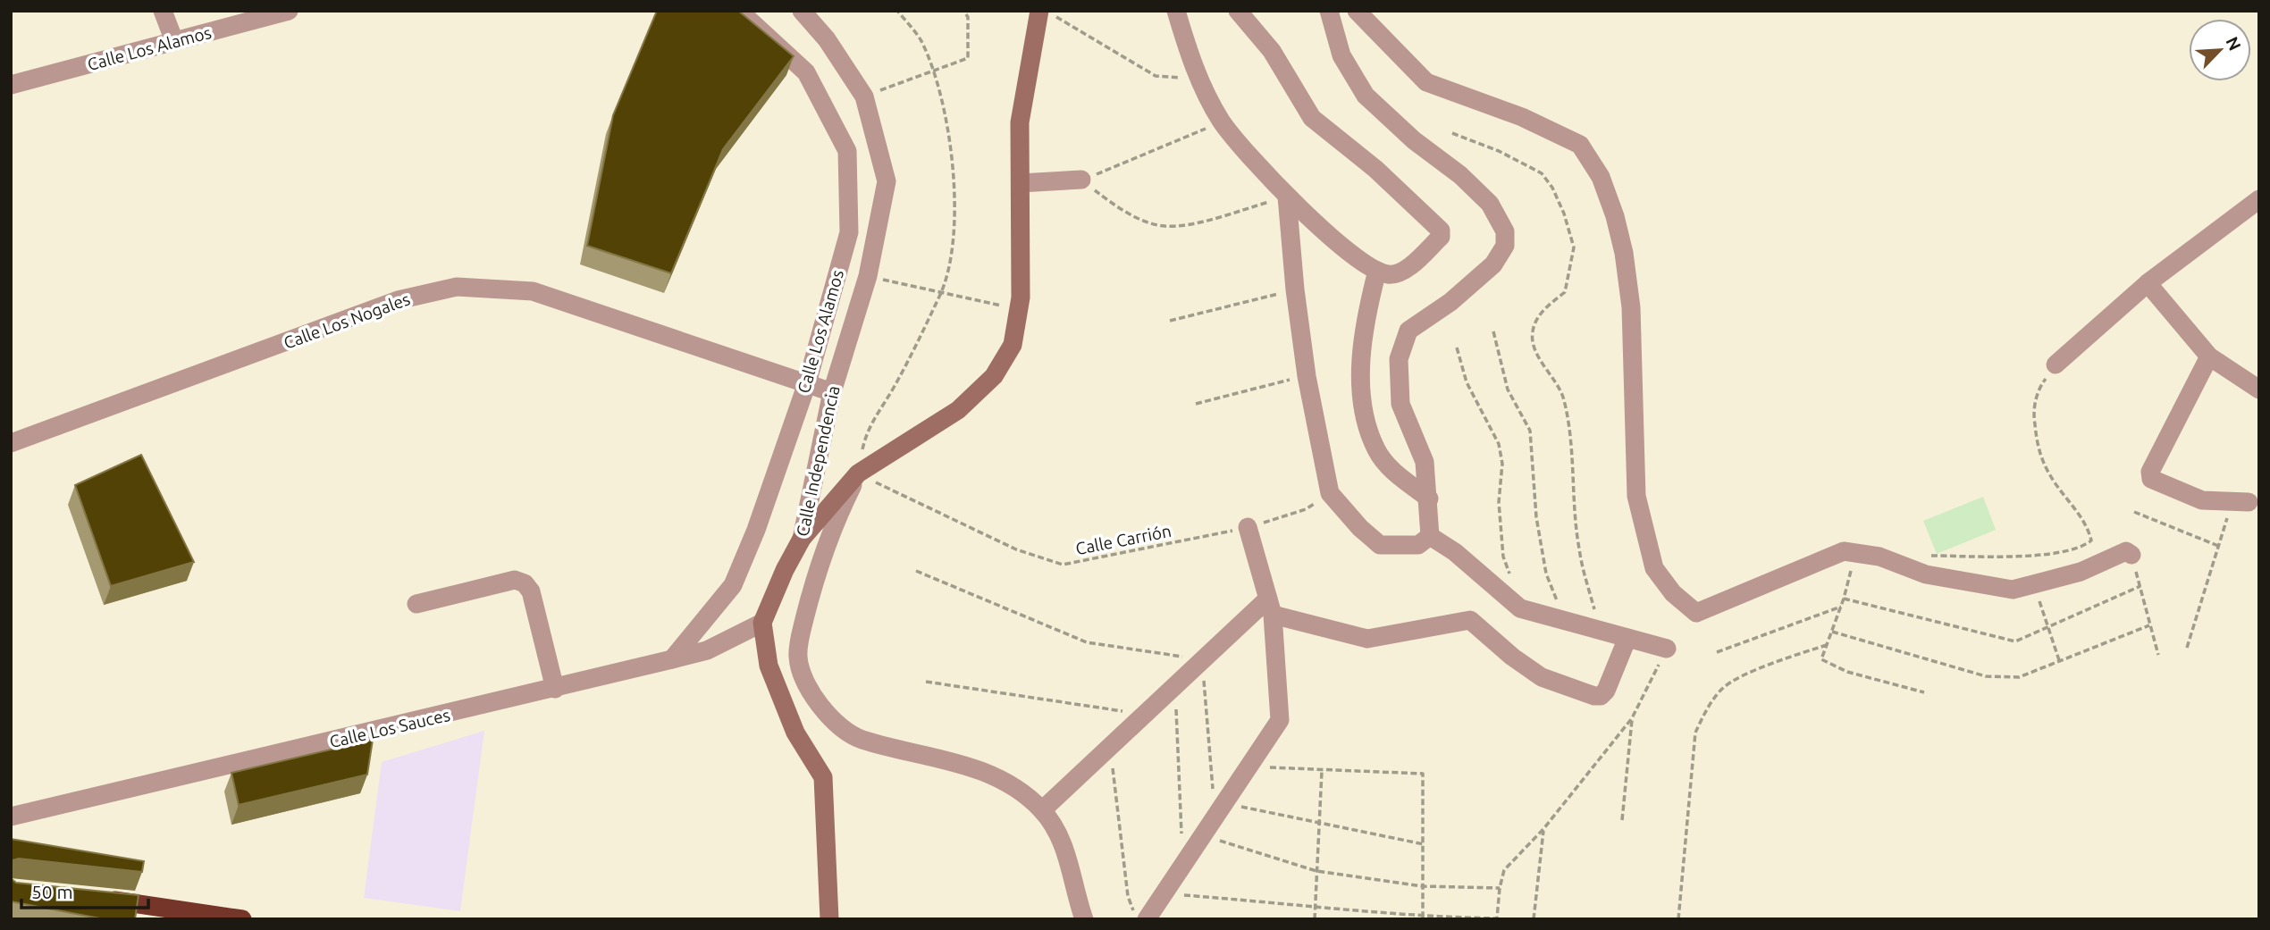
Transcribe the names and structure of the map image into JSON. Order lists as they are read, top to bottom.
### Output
{
  "streets": {
    "street": [
      "Calle Los Alamos",
      "Calle Los Nogales",
      "Calle Independencia",
      "Calle Los Sauces"
    ],
    "path": ["Calle Carrión"]
  },
  "crossings": [
    ["Calle Los Alamos", "Calle Los Nogales"],
    ["Calle Los Alamos", "Calle Los Sauces"],
    ["Calle Los Nogales", "Calle Independencia"],
    ["Calle Independencia", "Calle Los Sauces"]
  ],
  "scale_bar": "50 m",
  "north": "top right"
}
